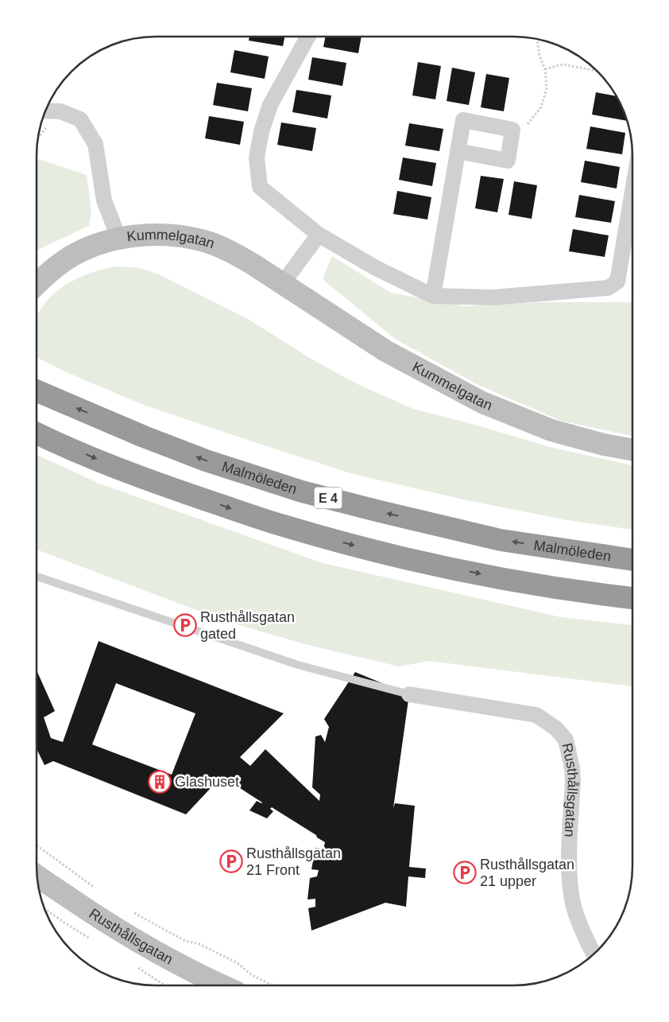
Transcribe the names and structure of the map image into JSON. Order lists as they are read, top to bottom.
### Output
{
  "streets": {
    "highway": ["Malmöleden", "E 4"],
    "street": ["Kummelgatan", "Rusthållsgatan"]
  },
  "places": {
    "parking": ["Rusthållsgatan gated", "Rusthållsgatan 21 Front", "Rusthållsgatan 21 upper"],
    "building": ["Glashuset"]
  }
}
